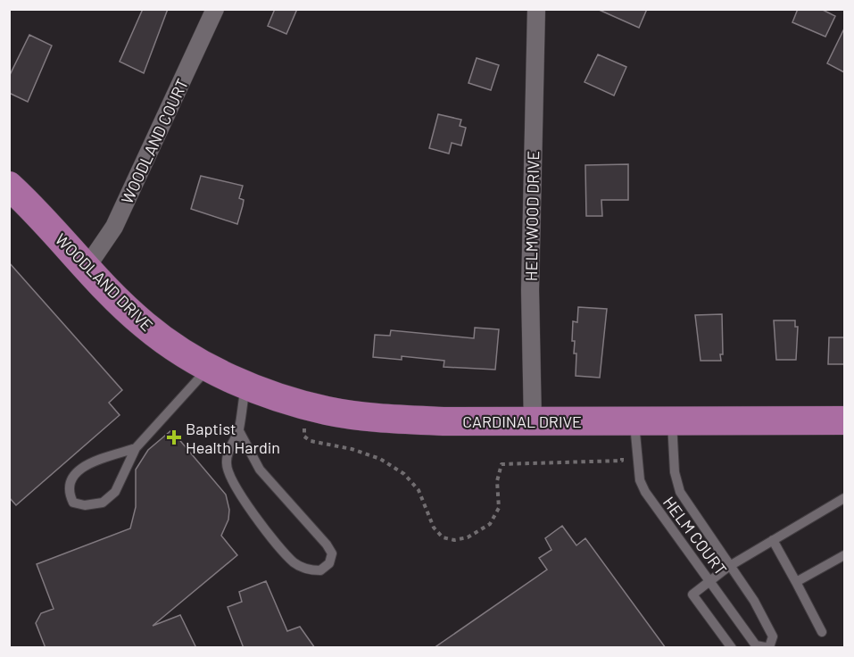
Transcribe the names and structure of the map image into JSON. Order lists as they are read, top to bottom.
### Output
{
  "streets": {
    "main road": ["WOODLAND DRIVE", "CARDINAL DRIVE"],
    "street": ["WOODLAND COURT", "HELMWOOD DRIVE"],
    "lane": ["HELM COURT"]
  },
  "crossings": [
    ["WOODLAND COURT", "WOODLAND DRIVE"],
    ["HELMWOOD DRIVE", "CARDINAL DRIVE"],
    ["WOODLAND DRIVE", "CARDINAL DRIVE"],
    ["CARDINAL DRIVE", "HELM COURT"]
  ],
  "places": {
    "health": ["Baptist Health Hardin"]
  }
}
